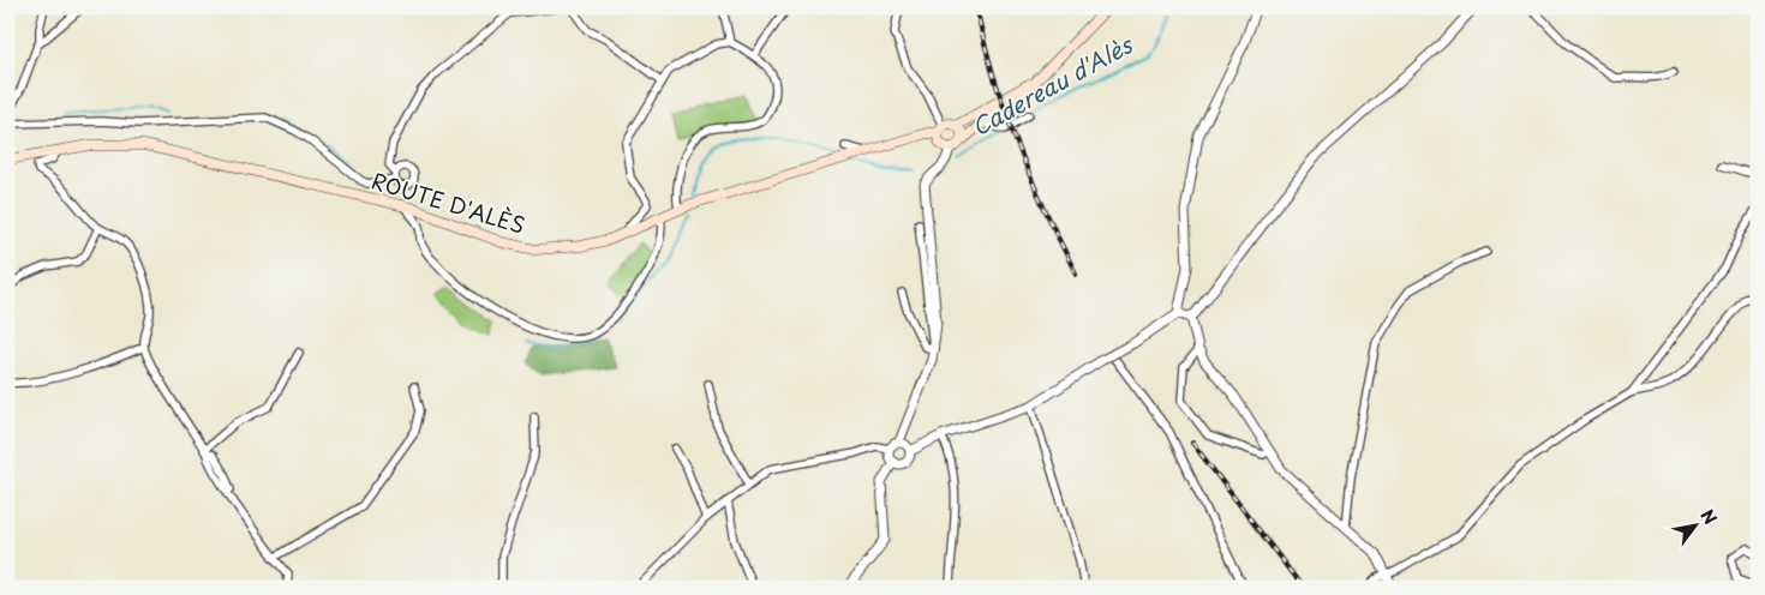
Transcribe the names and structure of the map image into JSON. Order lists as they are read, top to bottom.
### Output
{
  "streets": {
    "main road": ["ROUTE D'ALÈS"]
  },
  "water": ["Cadereau d'Alès"],
  "north": "top right"
}
